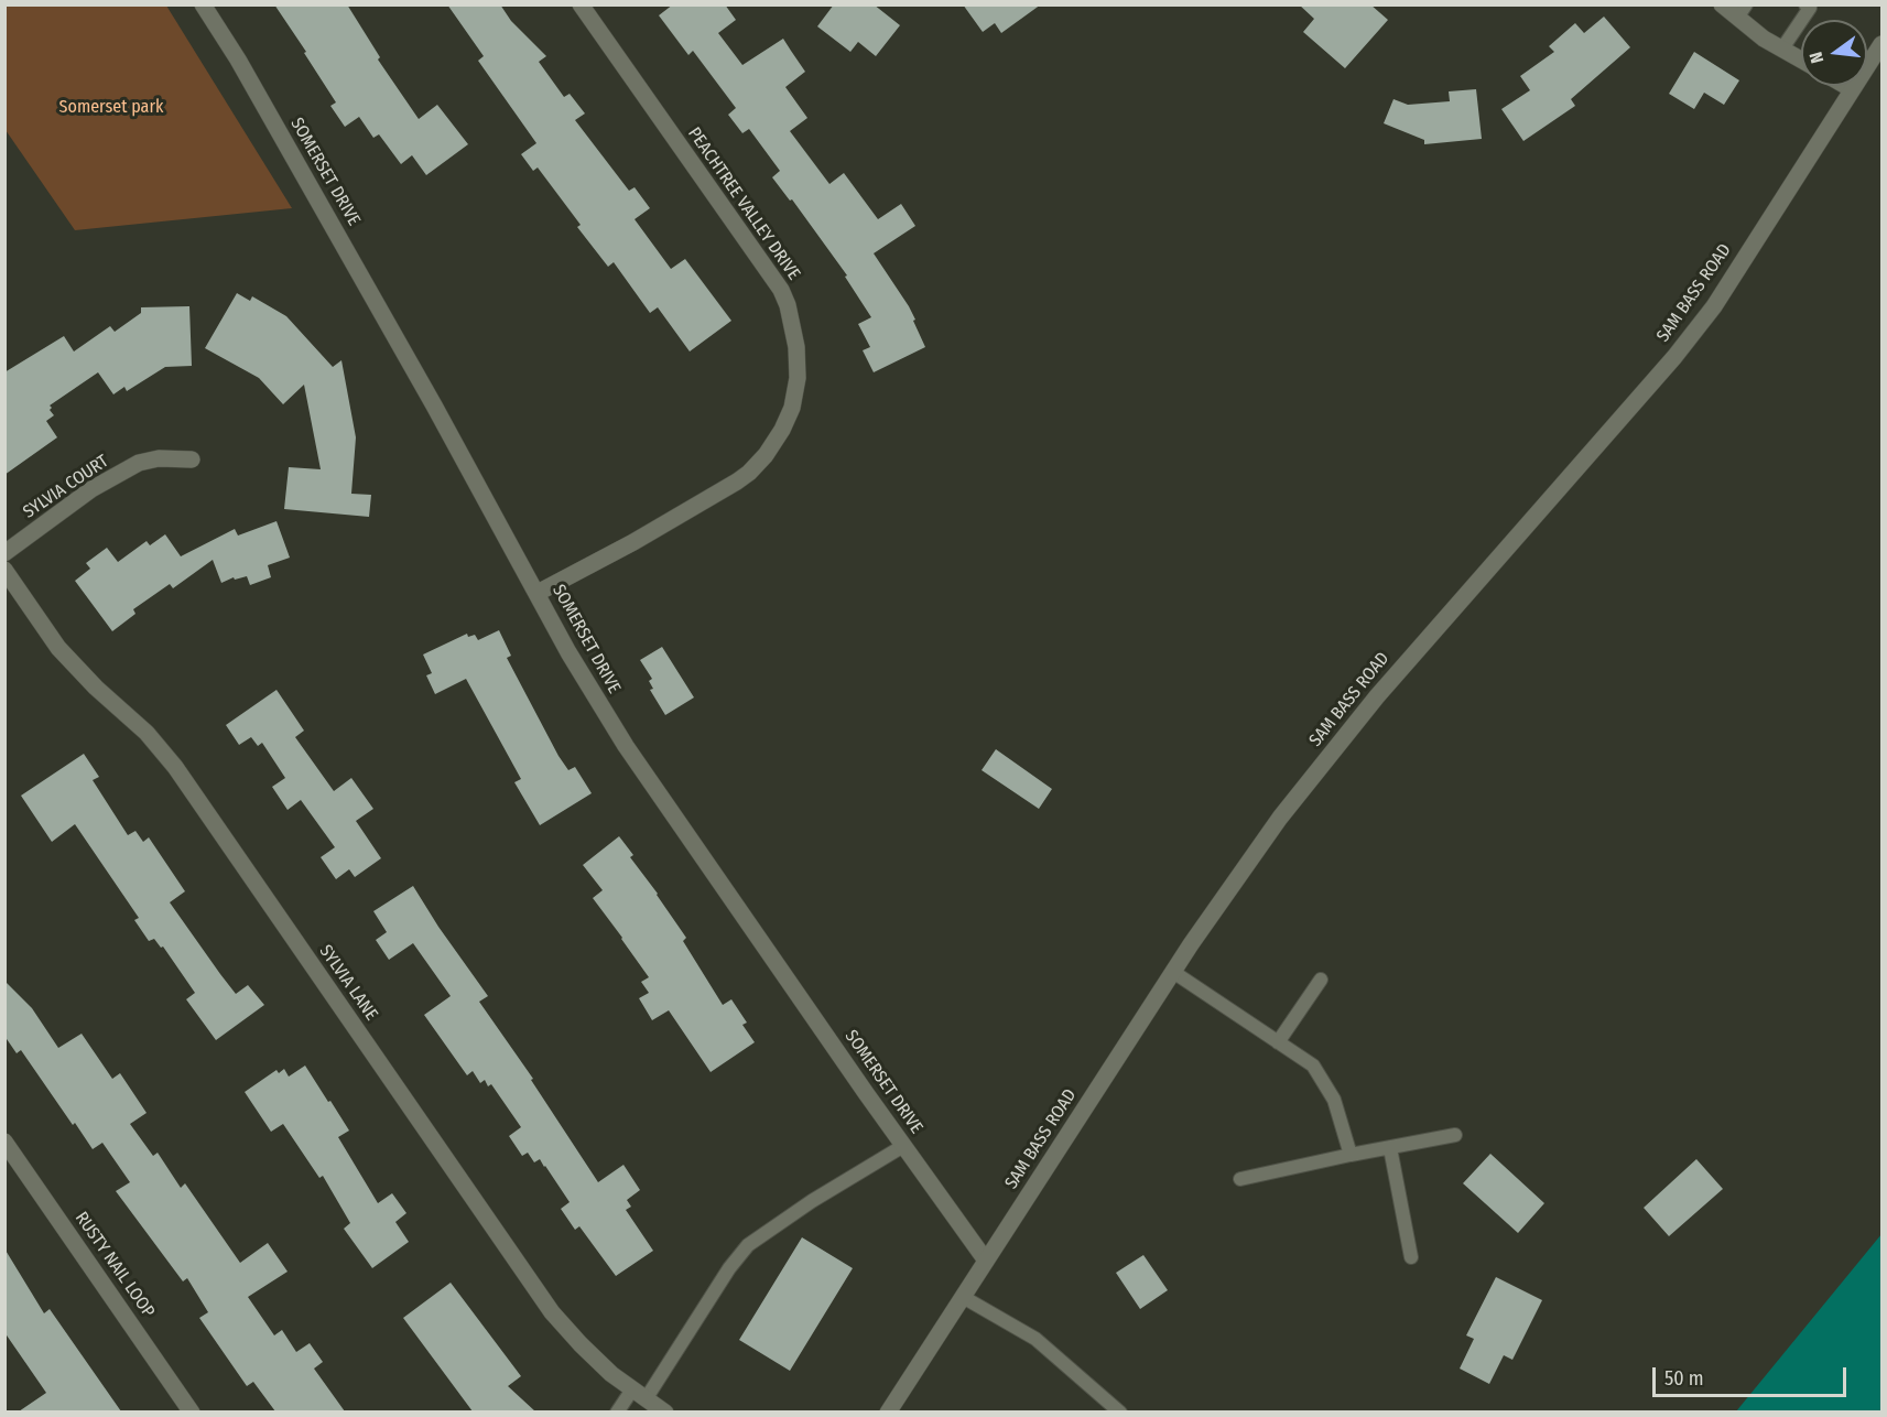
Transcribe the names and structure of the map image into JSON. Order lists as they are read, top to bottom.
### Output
{
  "streets": {
    "street": [
      "SOMERSET DRIVE",
      "PEACHTREE VALLEY DRIVE",
      "SAM BASS ROAD",
      "SYLVIA COURT",
      "SYLVIA LANE",
      "RUSTY NAIL LOOP"
    ]
  },
  "crossings": [
    ["SOMERSET DRIVE", "PEACHTREE VALLEY DRIVE"],
    ["SOMERSET DRIVE", "SAM BASS ROAD"]
  ],
  "parks": ["Somerset park"],
  "scale_bar": "50 m",
  "north": "left"
}
